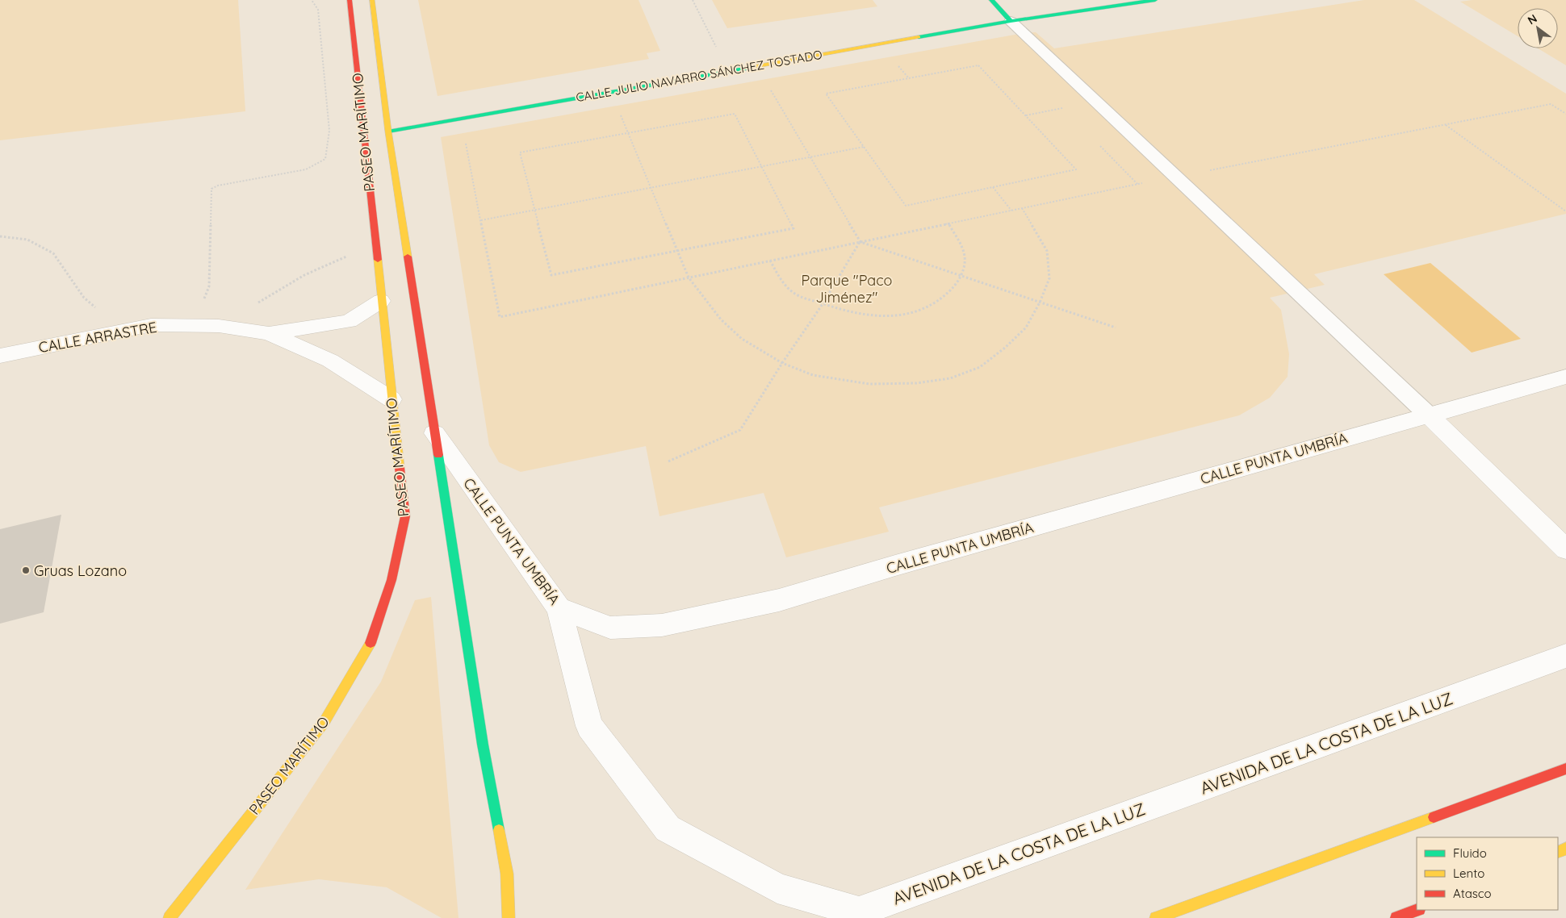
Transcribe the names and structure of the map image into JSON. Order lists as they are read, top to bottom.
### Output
{
  "streets": {
    "main road": ["CALLE JULIO NAVARRO SÁNCHEZ TOSTADO", "PASEO MARÍTIMO"],
    "street": ["CALLE ARRASTRE", "CALLE PUNTA UMBRÍA", "AVENIDA DE LA COSTA DE LA LUZ"]
  },
  "crossings": [
    ["CALLE JULIO NAVARRO SÁNCHEZ TOSTADO", "PASEO MARÍTIMO"],
    ["PASEO MARÍTIMO", "CALLE ARRASTRE"],
    ["PASEO MARÍTIMO", "CALLE PUNTA UMBRÍA"],
    ["CALLE PUNTA UMBRÍA", "AVENIDA DE LA COSTA DE LA LUZ"]
  ],
  "parks": ["Parque \"Paco Jiménez\""],
  "places": ["Gruas Lozano"],
  "legend": ["Fluido", "Lento", "Atasco"],
  "north": "top left"
}
